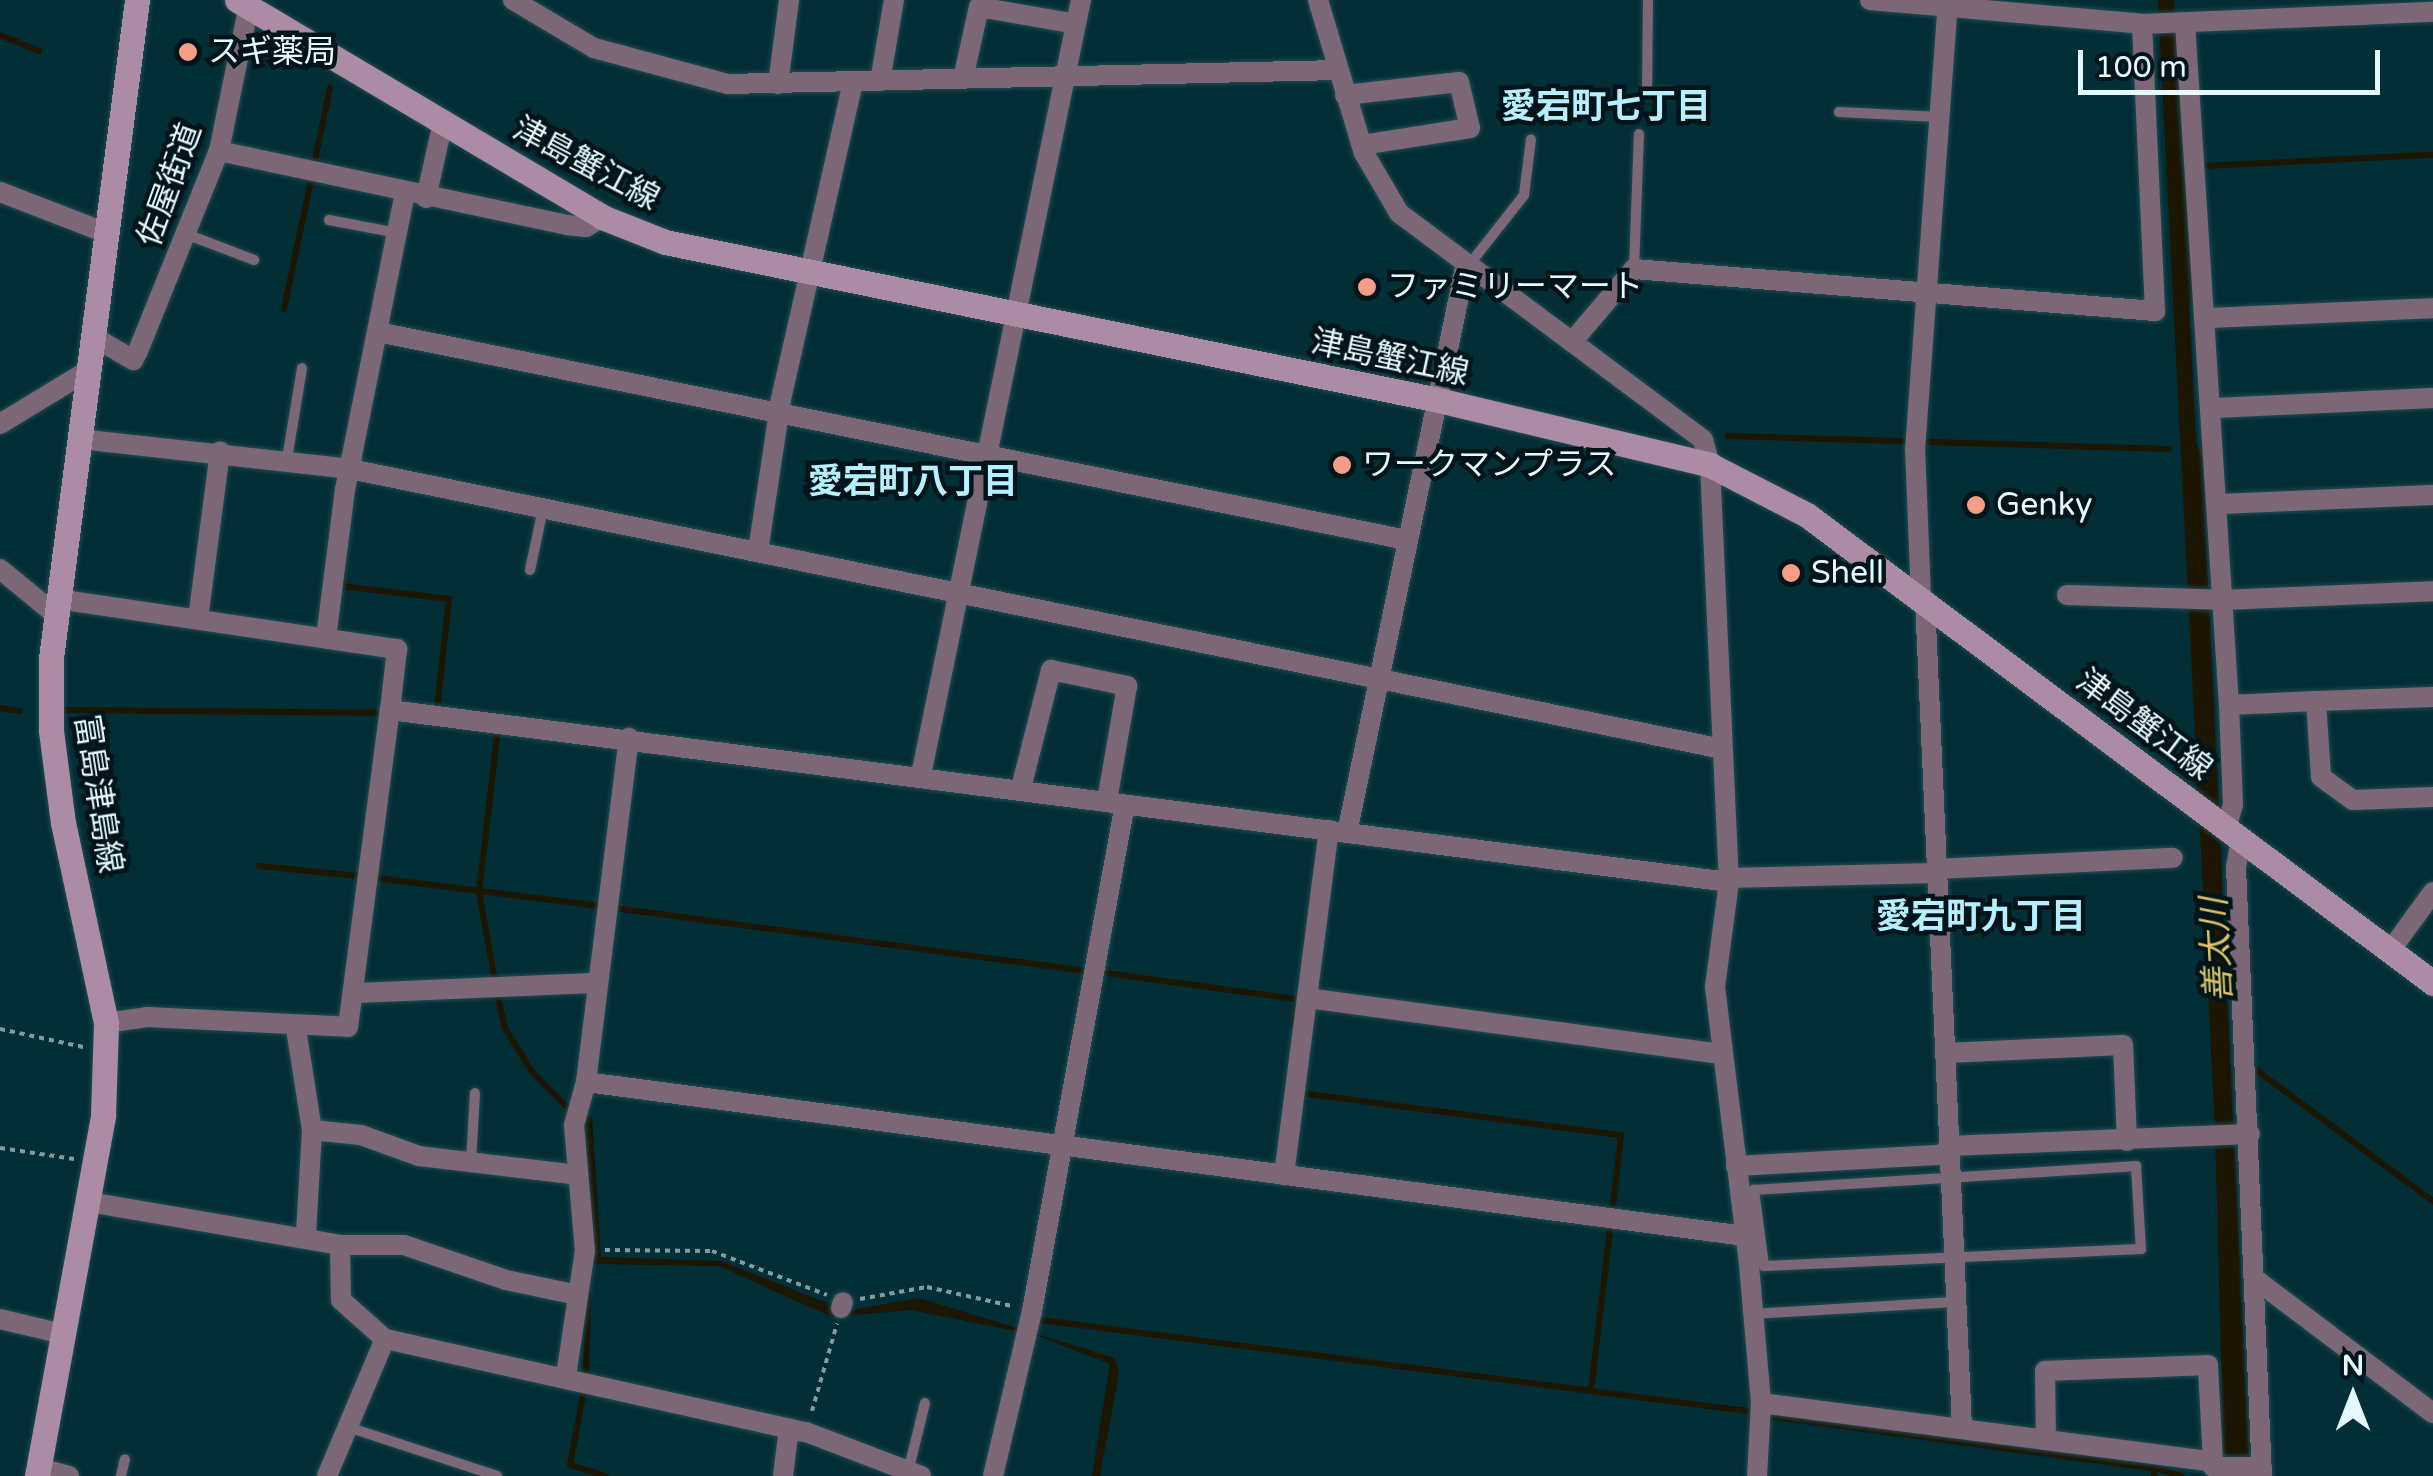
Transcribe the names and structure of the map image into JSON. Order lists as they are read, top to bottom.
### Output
{
  "streets": {
    "main road": ["津島蟹江線", "富島津島線"],
    "street": ["佐屋街道"]
  },
  "crossings": [
    ["津島蟹江線", "佐屋街道"],
    ["佐屋街道", "富島津島線"]
  ],
  "districts": ["愛宕町七丁目", "愛宕町八丁目", "愛宕町九丁目"],
  "water": ["善太川"],
  "places": [
    "スギ薬局",
    "ファミリーマート",
    "ワークマンプラス",
    "Genky",
    "Shell"
  ],
  "scale_bar": "100 m",
  "north": "top"
}
